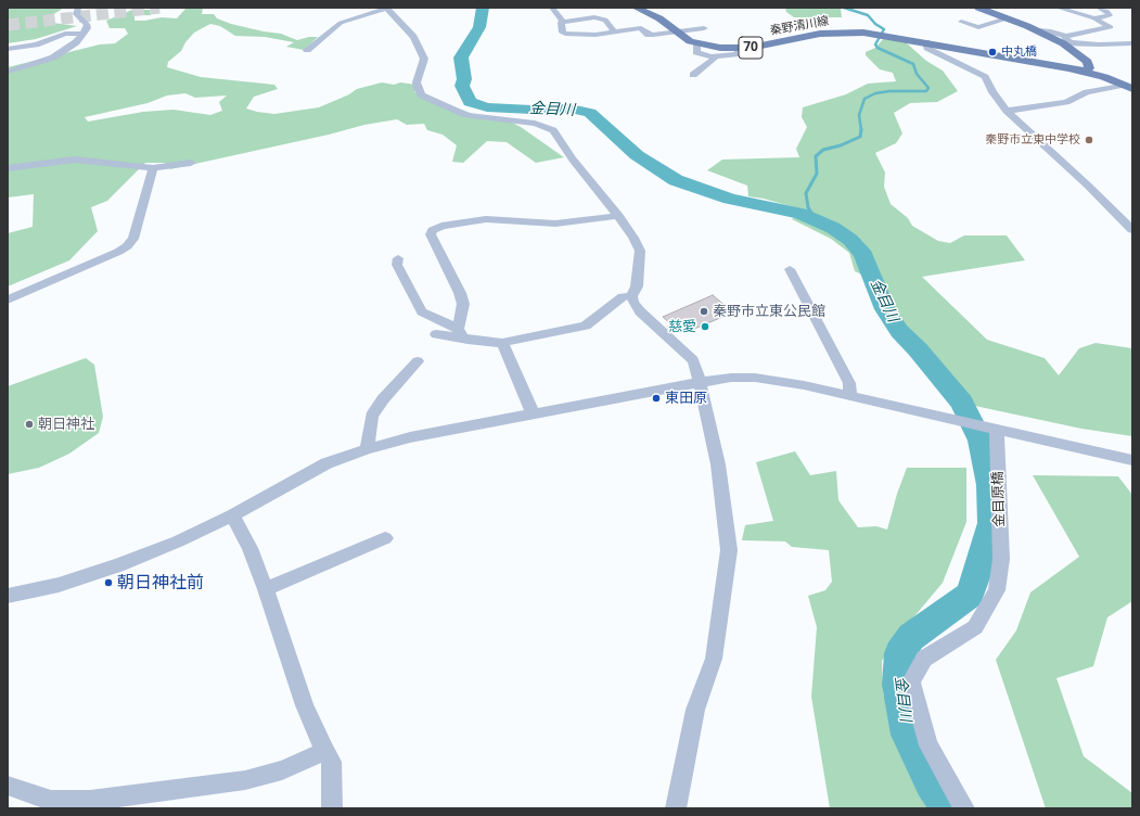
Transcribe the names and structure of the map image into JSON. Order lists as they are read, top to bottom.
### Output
{
  "streets": {
    "main road": ["秦野清川線", "70"],
    "street": ["金目原橋"]
  },
  "crossings": [
    ["秦野清川線", "70"]
  ],
  "water": ["金目川"],
  "places": [
    "中丸橋",
    "秦野市立東中学校",
    "秦野市立東公民館",
    "慈愛",
    "東田原",
    "朝日神社",
    "朝日神社前"
  ]
}
